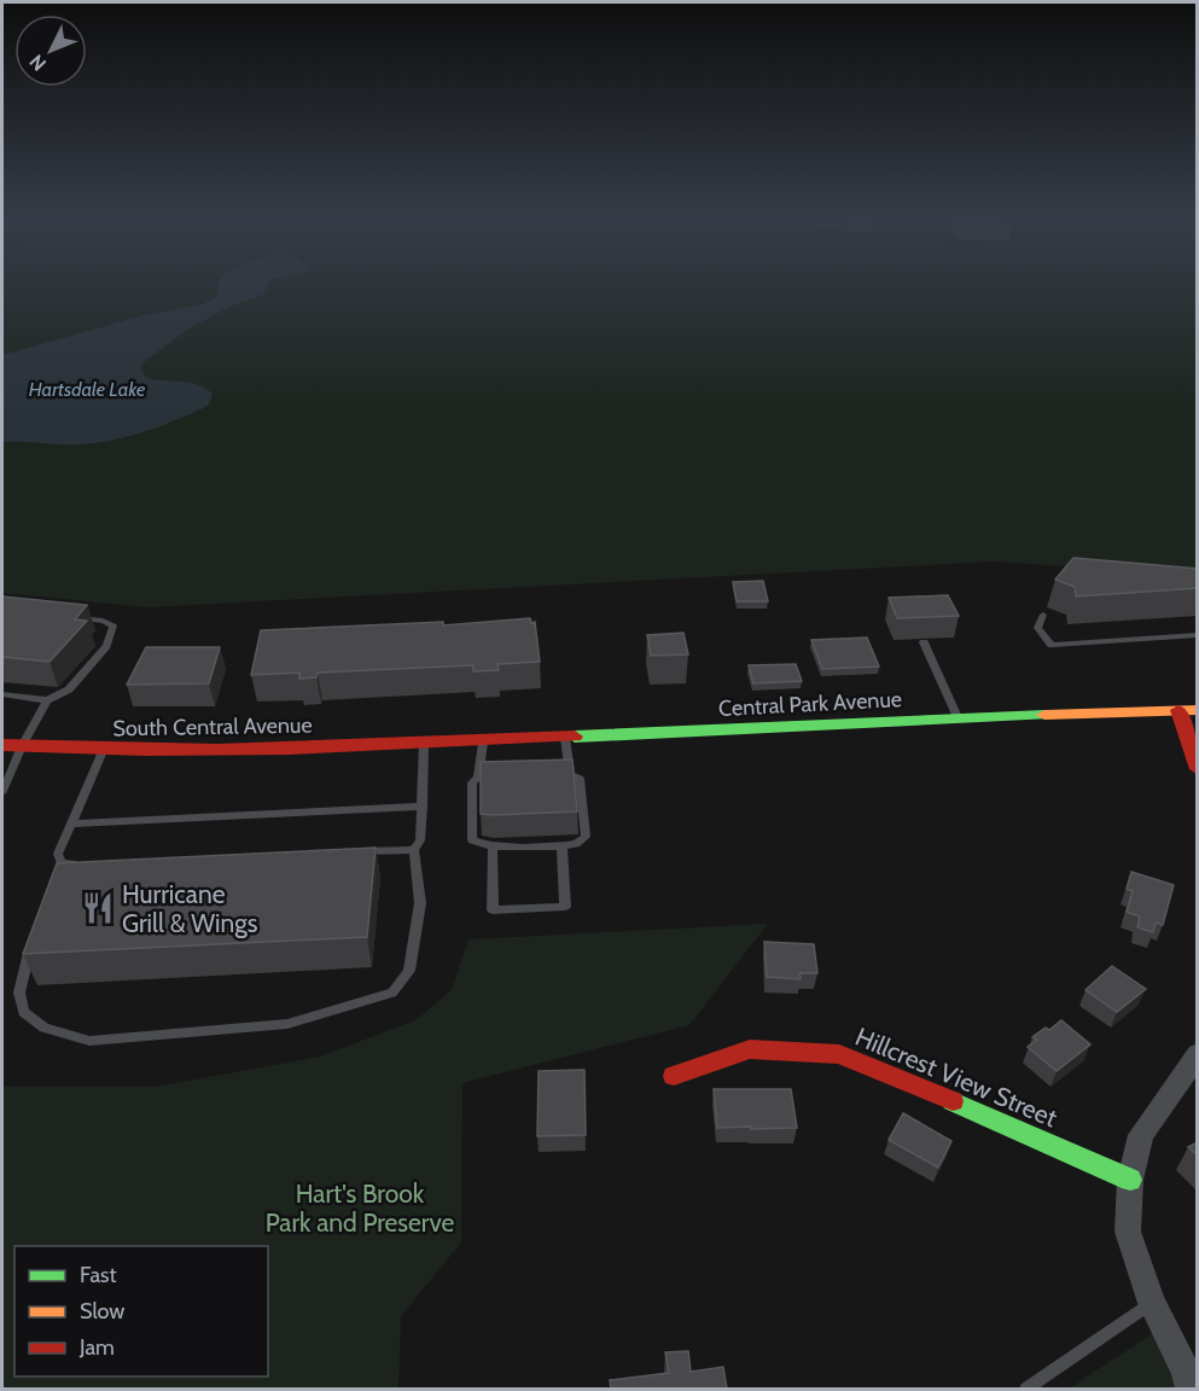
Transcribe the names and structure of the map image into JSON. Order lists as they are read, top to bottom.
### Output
{
  "streets": {
    "main road": ["Central Park Avenue", "South Central Avenue", "Hillcrest View Street"]
  },
  "crossings": [
    ["Central Park Avenue", "South Central Avenue"]
  ],
  "water": ["Hartsdale Lake"],
  "parks": ["Hart's Brook Park and Preserve"],
  "places": {
    "restaurant": ["Hurricane Grill & Wings"]
  },
  "legend": ["Fast", "Slow", "Jam"],
  "north": "bottom left"
}
